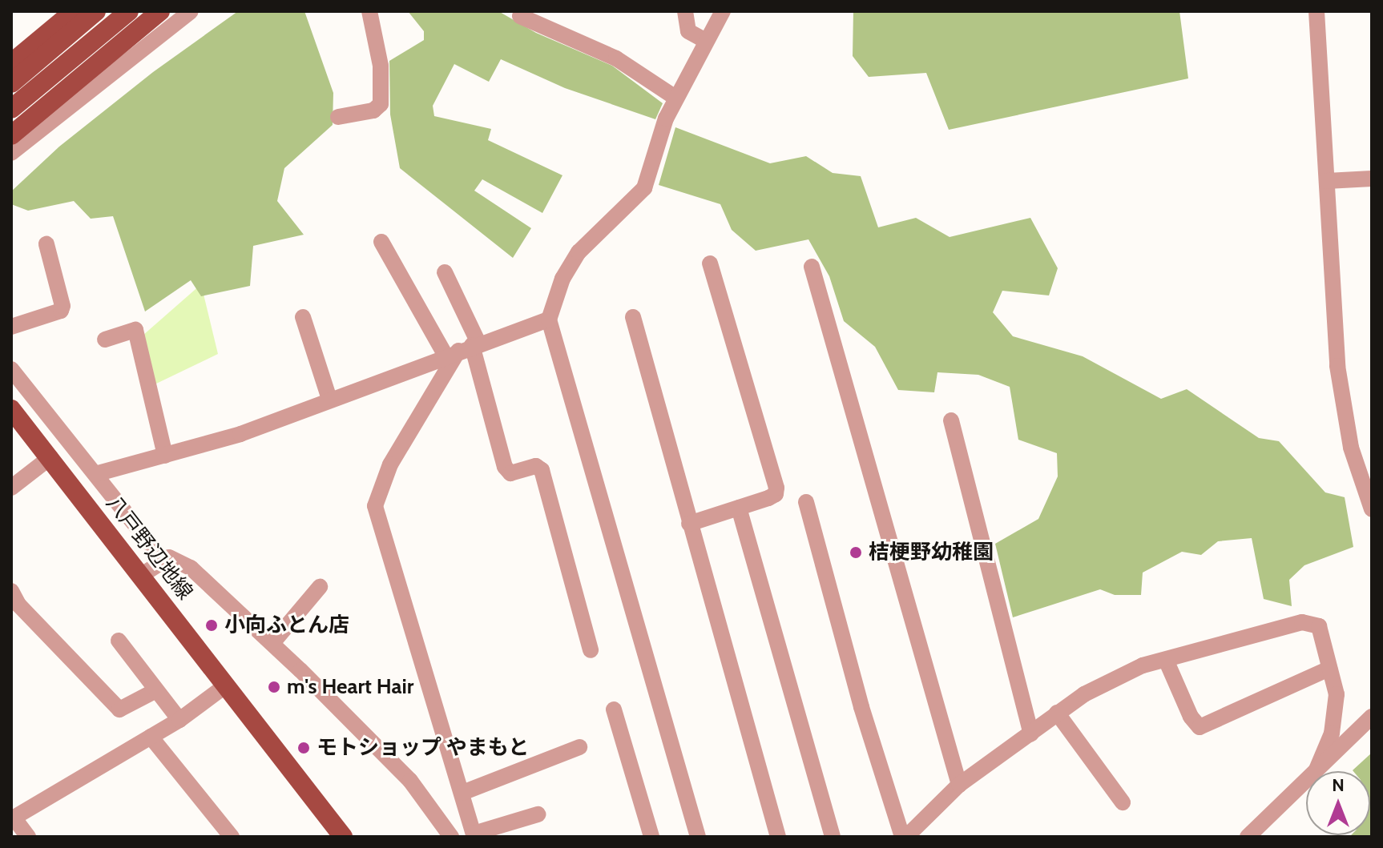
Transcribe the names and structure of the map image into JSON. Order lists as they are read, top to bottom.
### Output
{
  "streets": {
    "main road": ["八戸野辺地線"]
  },
  "places": [
    "桔梗野幼稚園",
    "小向ふとん店",
    "m's Heart Hair",
    "モトショップ やまもと"
  ],
  "north": "top"
}
